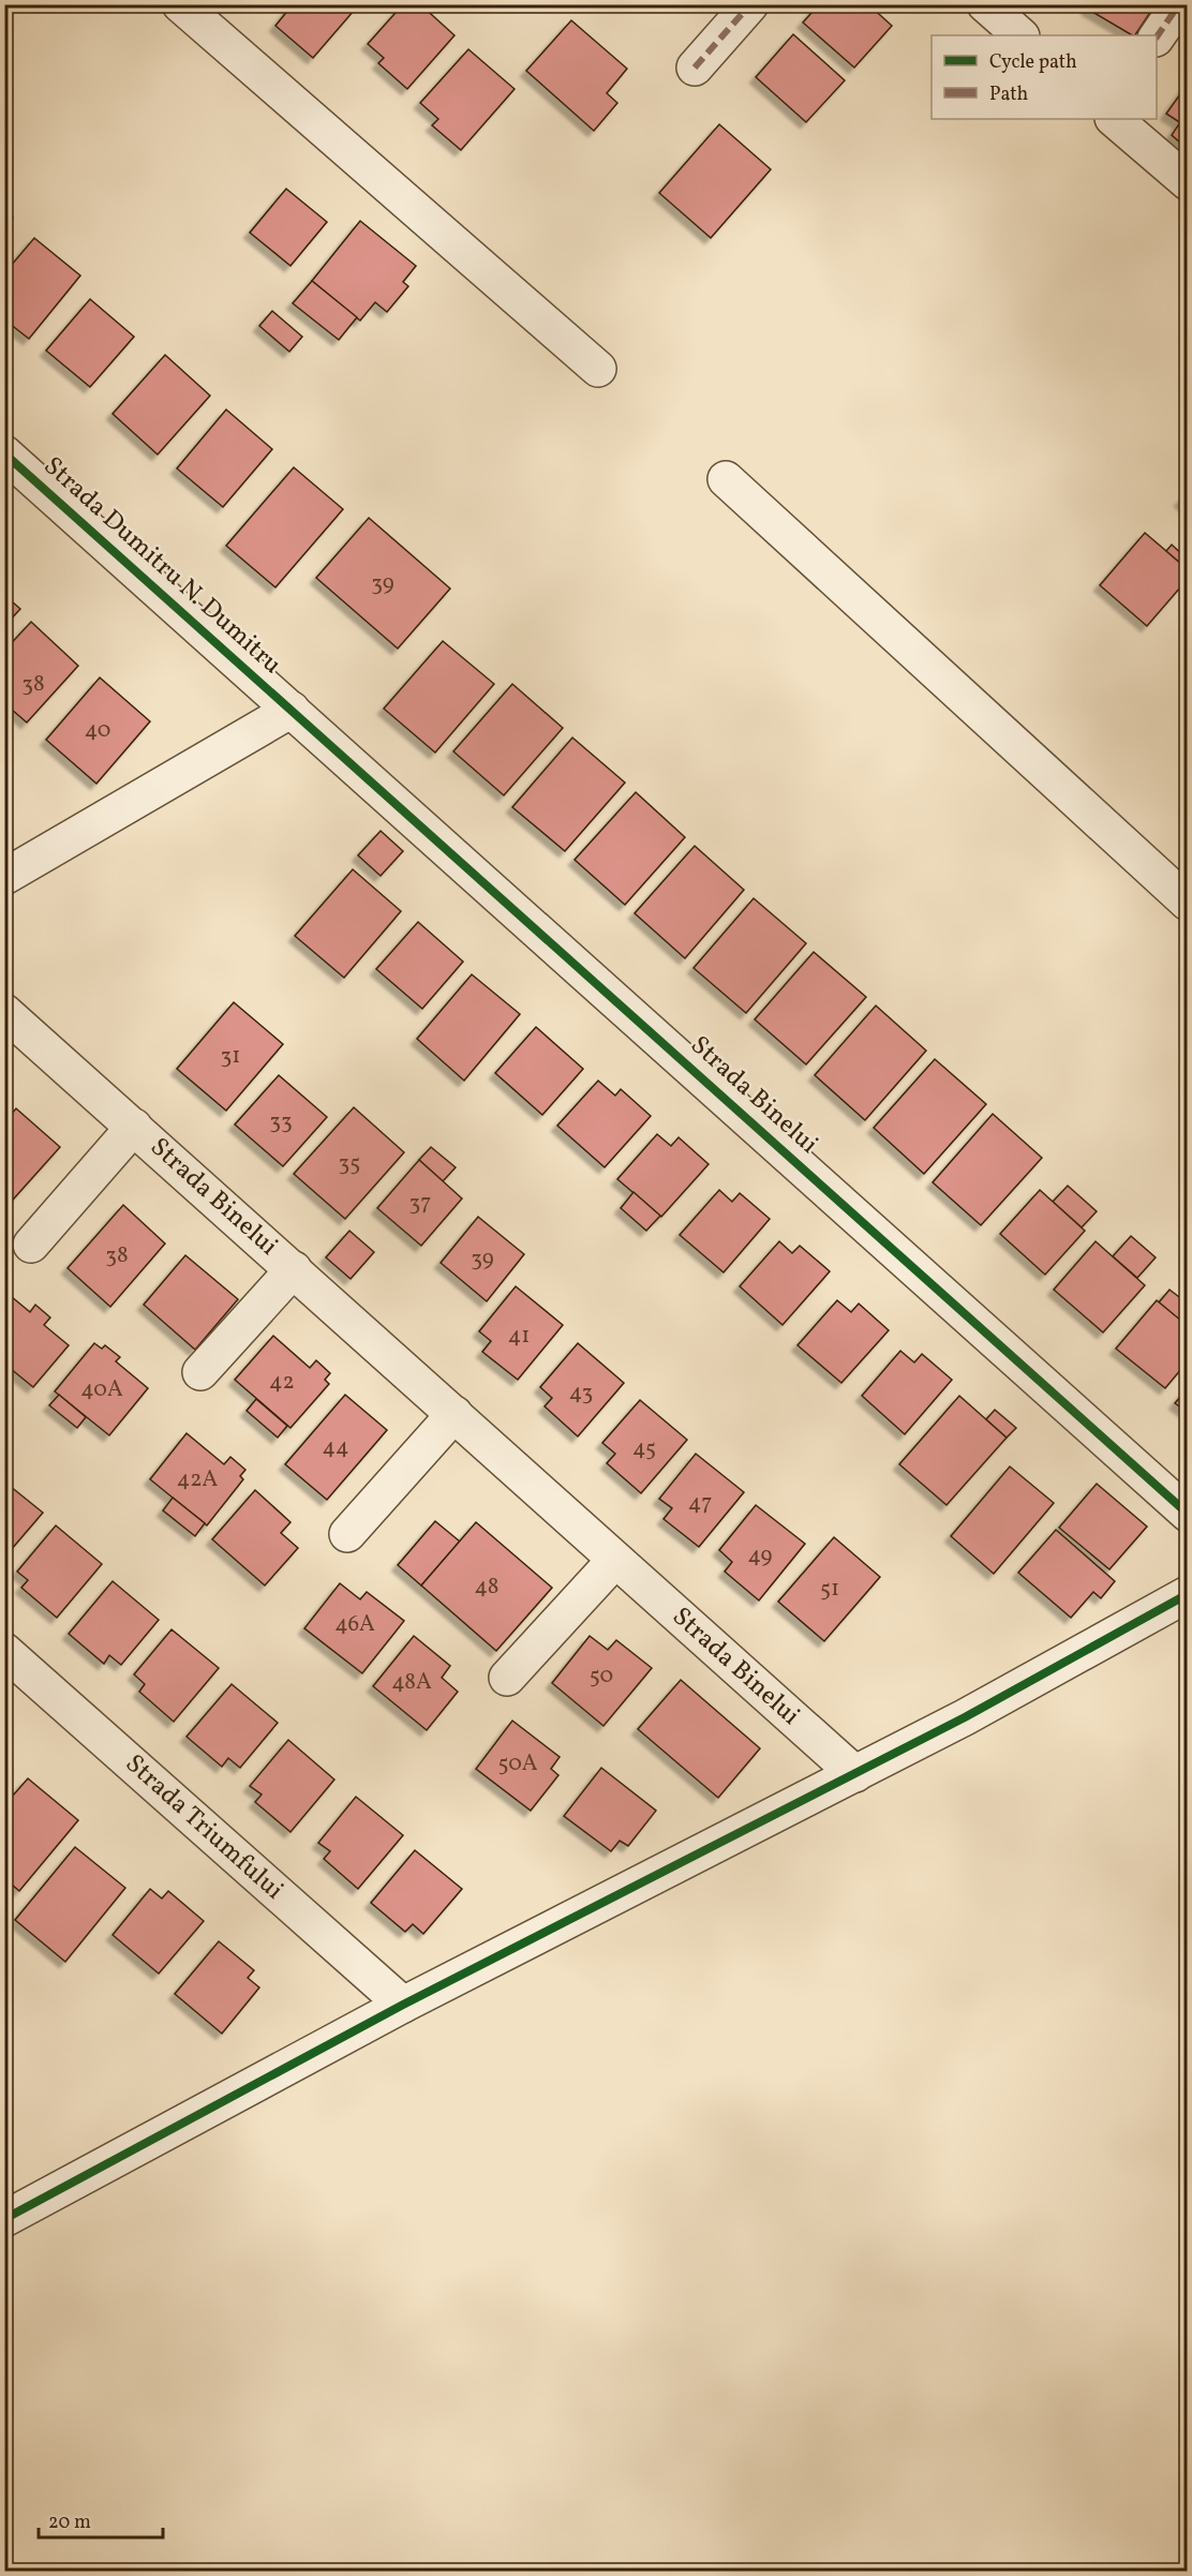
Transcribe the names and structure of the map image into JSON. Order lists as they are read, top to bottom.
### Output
{
  "streets": {
    "street": ["Strada Dumitru N. Dumitru", "Strada Binelui", "Strada Triumfului"]
  },
  "crossings": [
    ["Strada Dumitru N. Dumitru", "Strada Binelui"]
  ],
  "house_numbers": [
    "39",
    "38",
    "40",
    "31",
    "33",
    "35",
    "37",
    "38",
    "39",
    "41",
    "42",
    "40A",
    "43",
    "44",
    "45",
    "42A",
    "47",
    "49",
    "48",
    "51",
    "46A",
    "50",
    "48A",
    "50A"
  ],
  "legend": ["Cycle path", "Path"],
  "scale_bar": "20 m"
}
